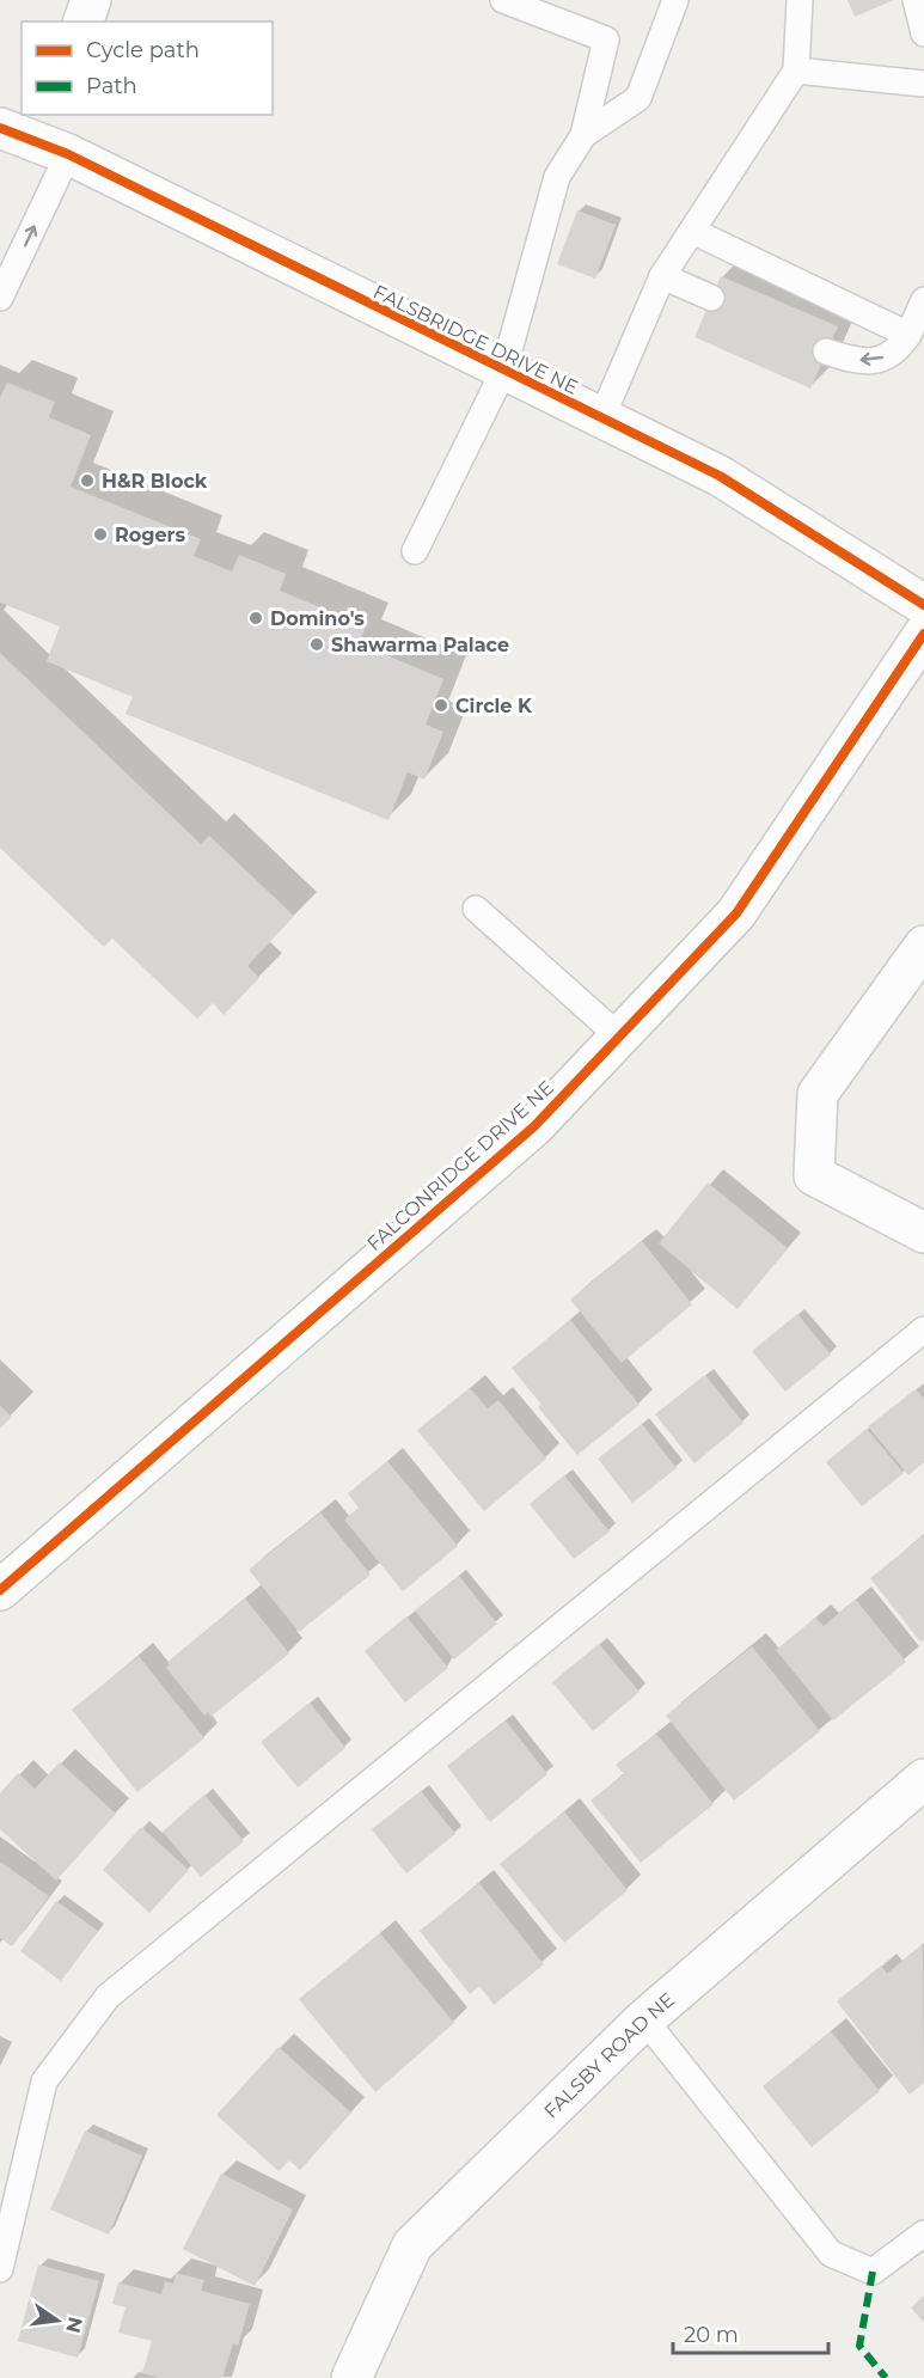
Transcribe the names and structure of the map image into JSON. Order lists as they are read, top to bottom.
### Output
{
  "streets": {
    "street": ["FALSBRIDGE DRIVE NE", "FALCONRIDGE DRIVE NE", "FALSBY ROAD NE"]
  },
  "places": [
    "H&R Block",
    "Rogers",
    "Domino's",
    "Shawarma Palace",
    "Circle K"
  ],
  "legend": ["Cycle path", "Path"],
  "scale_bar": "20 m",
  "north": "right"
}
